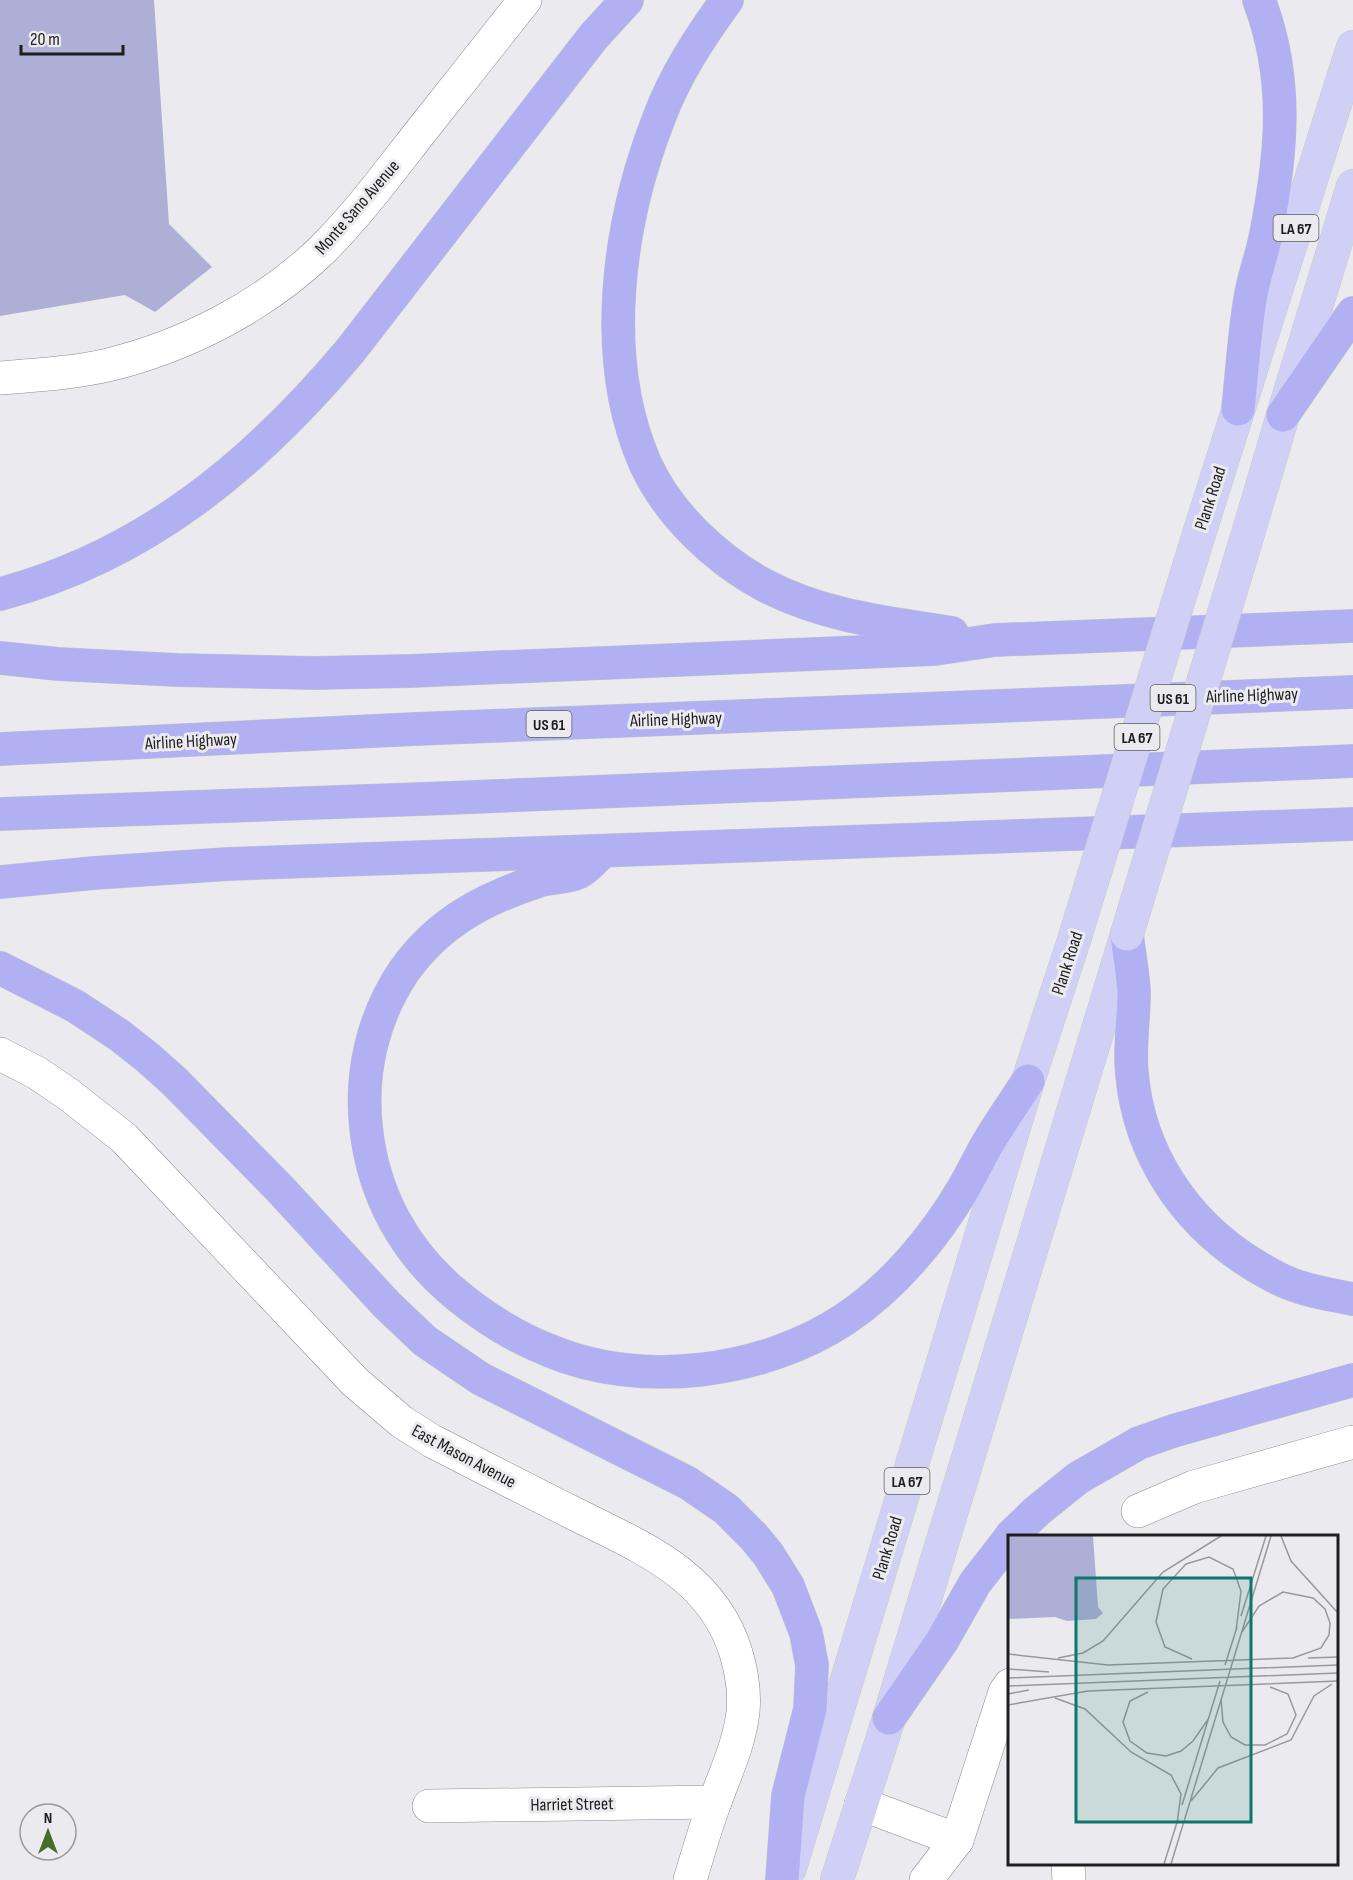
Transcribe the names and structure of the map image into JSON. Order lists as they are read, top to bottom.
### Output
{
  "streets": {
    "highway": ["Airline Highway", "US 61"],
    "main road": ["LA 67", "Plank Road"],
    "street": ["Monte Sano Avenue", "East Mason Avenue", "Harriet Street"]
  },
  "crossings": [
    ["East Mason Avenue", "Harriet Street"]
  ],
  "scale_bar": "20 m",
  "north": "top"
}
